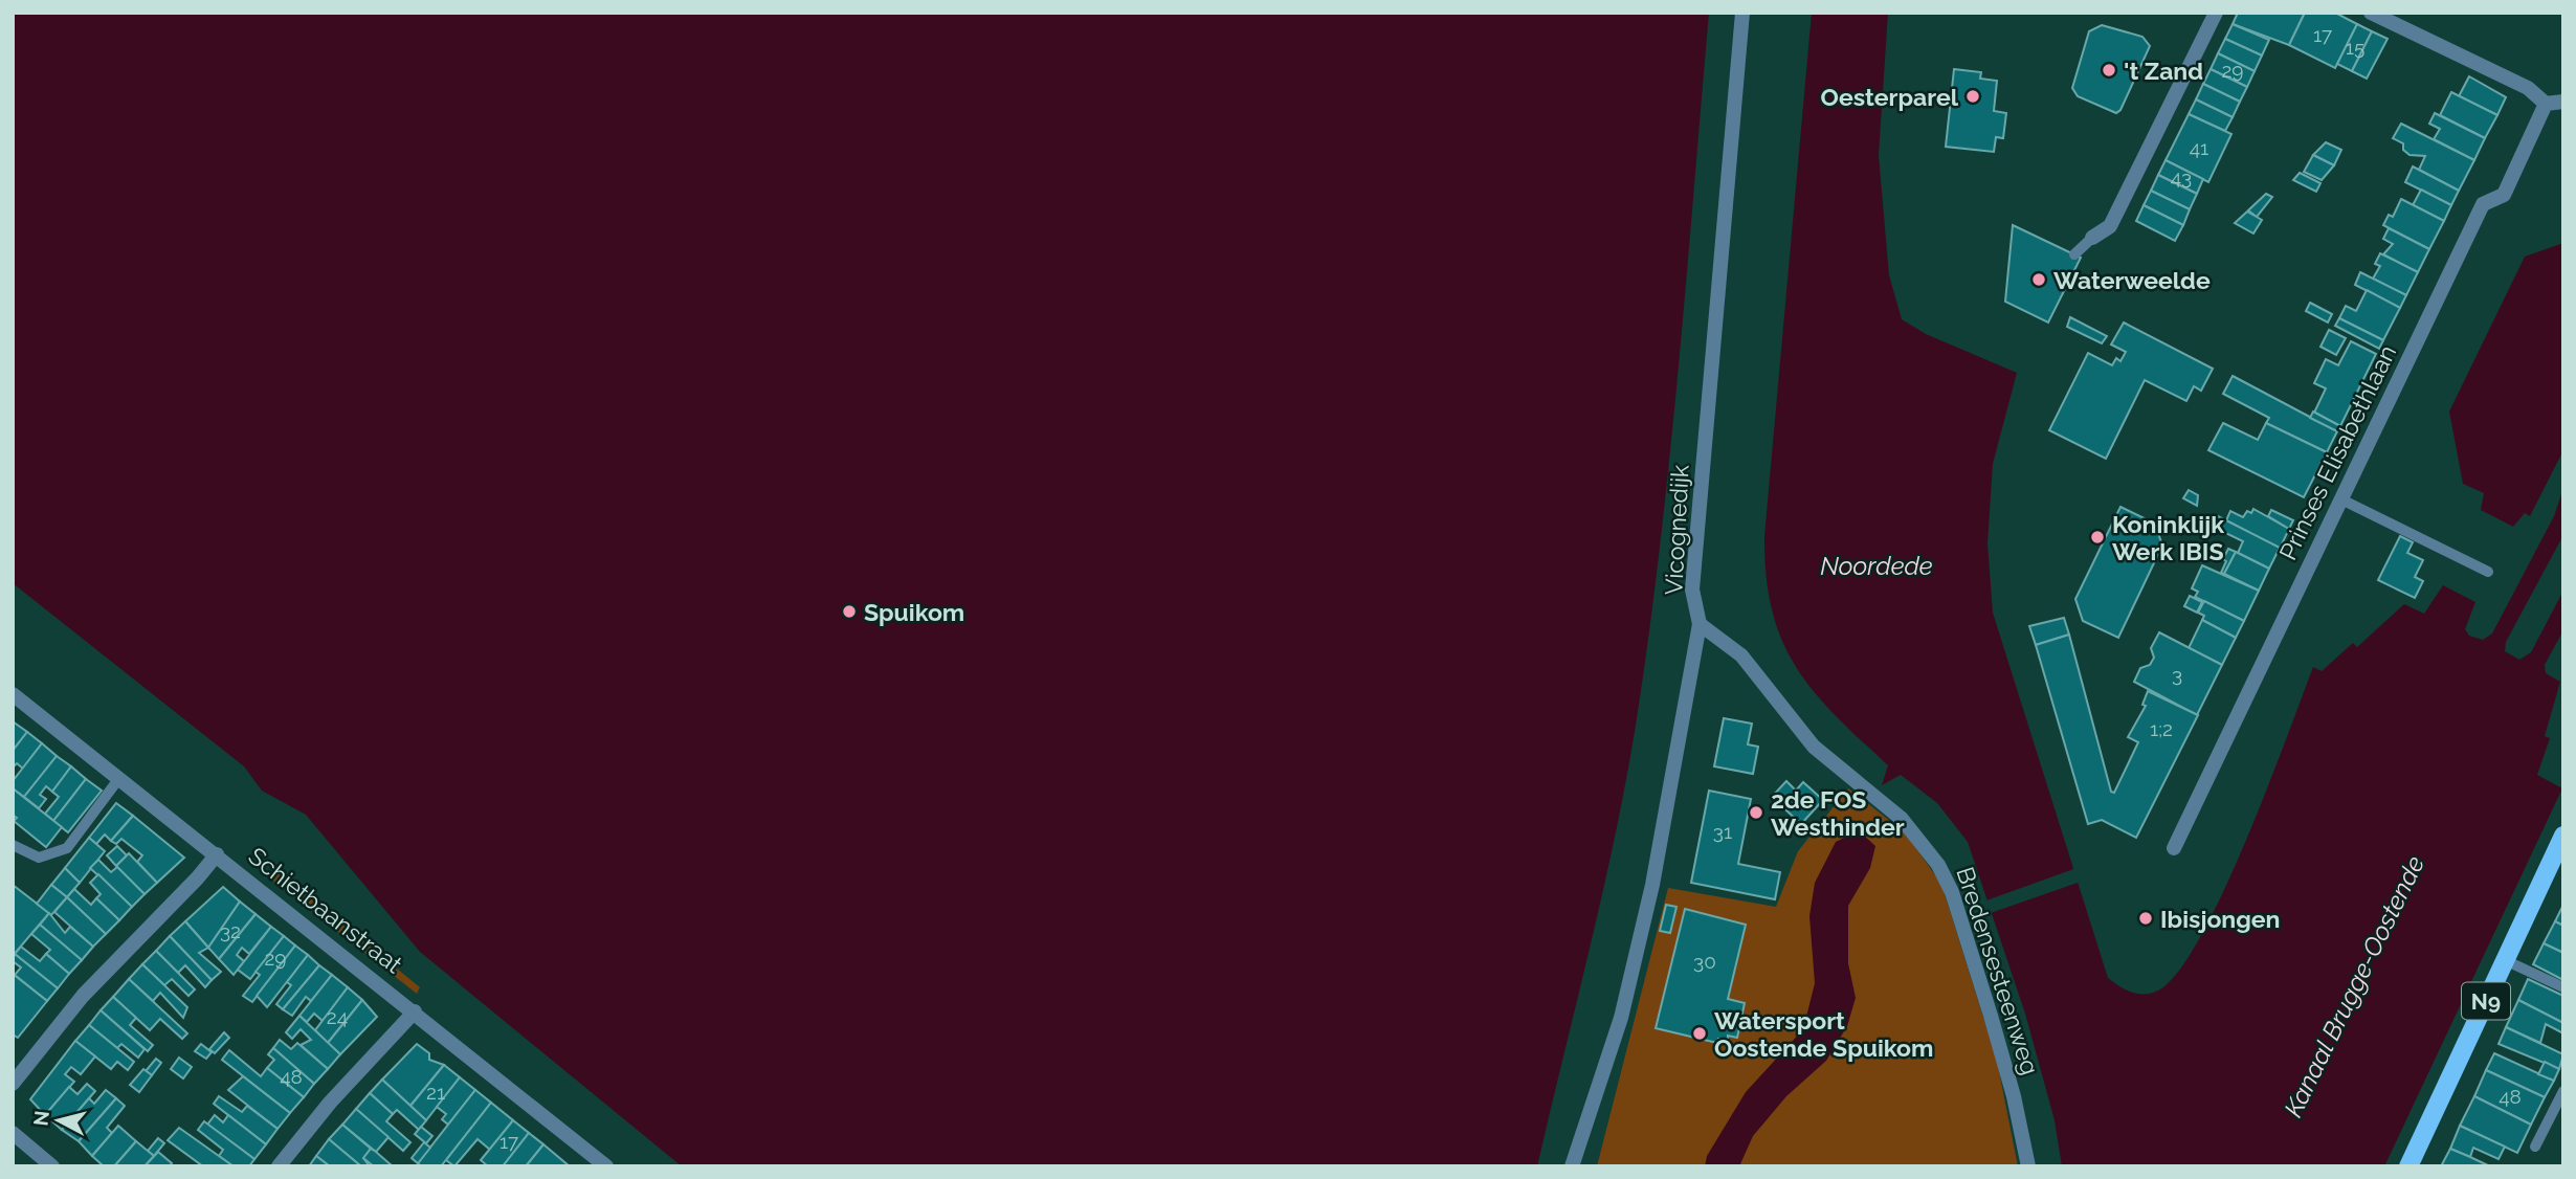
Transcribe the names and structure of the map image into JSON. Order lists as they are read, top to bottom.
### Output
{
  "streets": {
    "main road": ["N9"],
    "street": [
      "Prinses Elisabethlaan",
      "Vicognedijk",
      "Schietbaanstraat",
      "Bredensesteenweg"
    ]
  },
  "crossings": [
    ["Vicognedijk", "Bredensesteenweg"]
  ],
  "water": ["Noordede", "Kanaal Brugge-Oostende"],
  "places": [
    "'t Zand",
    "Oesterparel",
    "Waterweelde",
    "Koninklijk Werk IBIS",
    "Spuikom",
    "2de FOS Westhinder",
    "Ibisjongen",
    "Watersport Oostende Spuikom"
  ],
  "house_numbers": [
    "17",
    "15",
    "29",
    "41",
    "43",
    "3",
    "1;2",
    "31",
    "32",
    "29",
    "30",
    "24",
    "48",
    "21",
    "48",
    "17"
  ],
  "north": "left"
}
